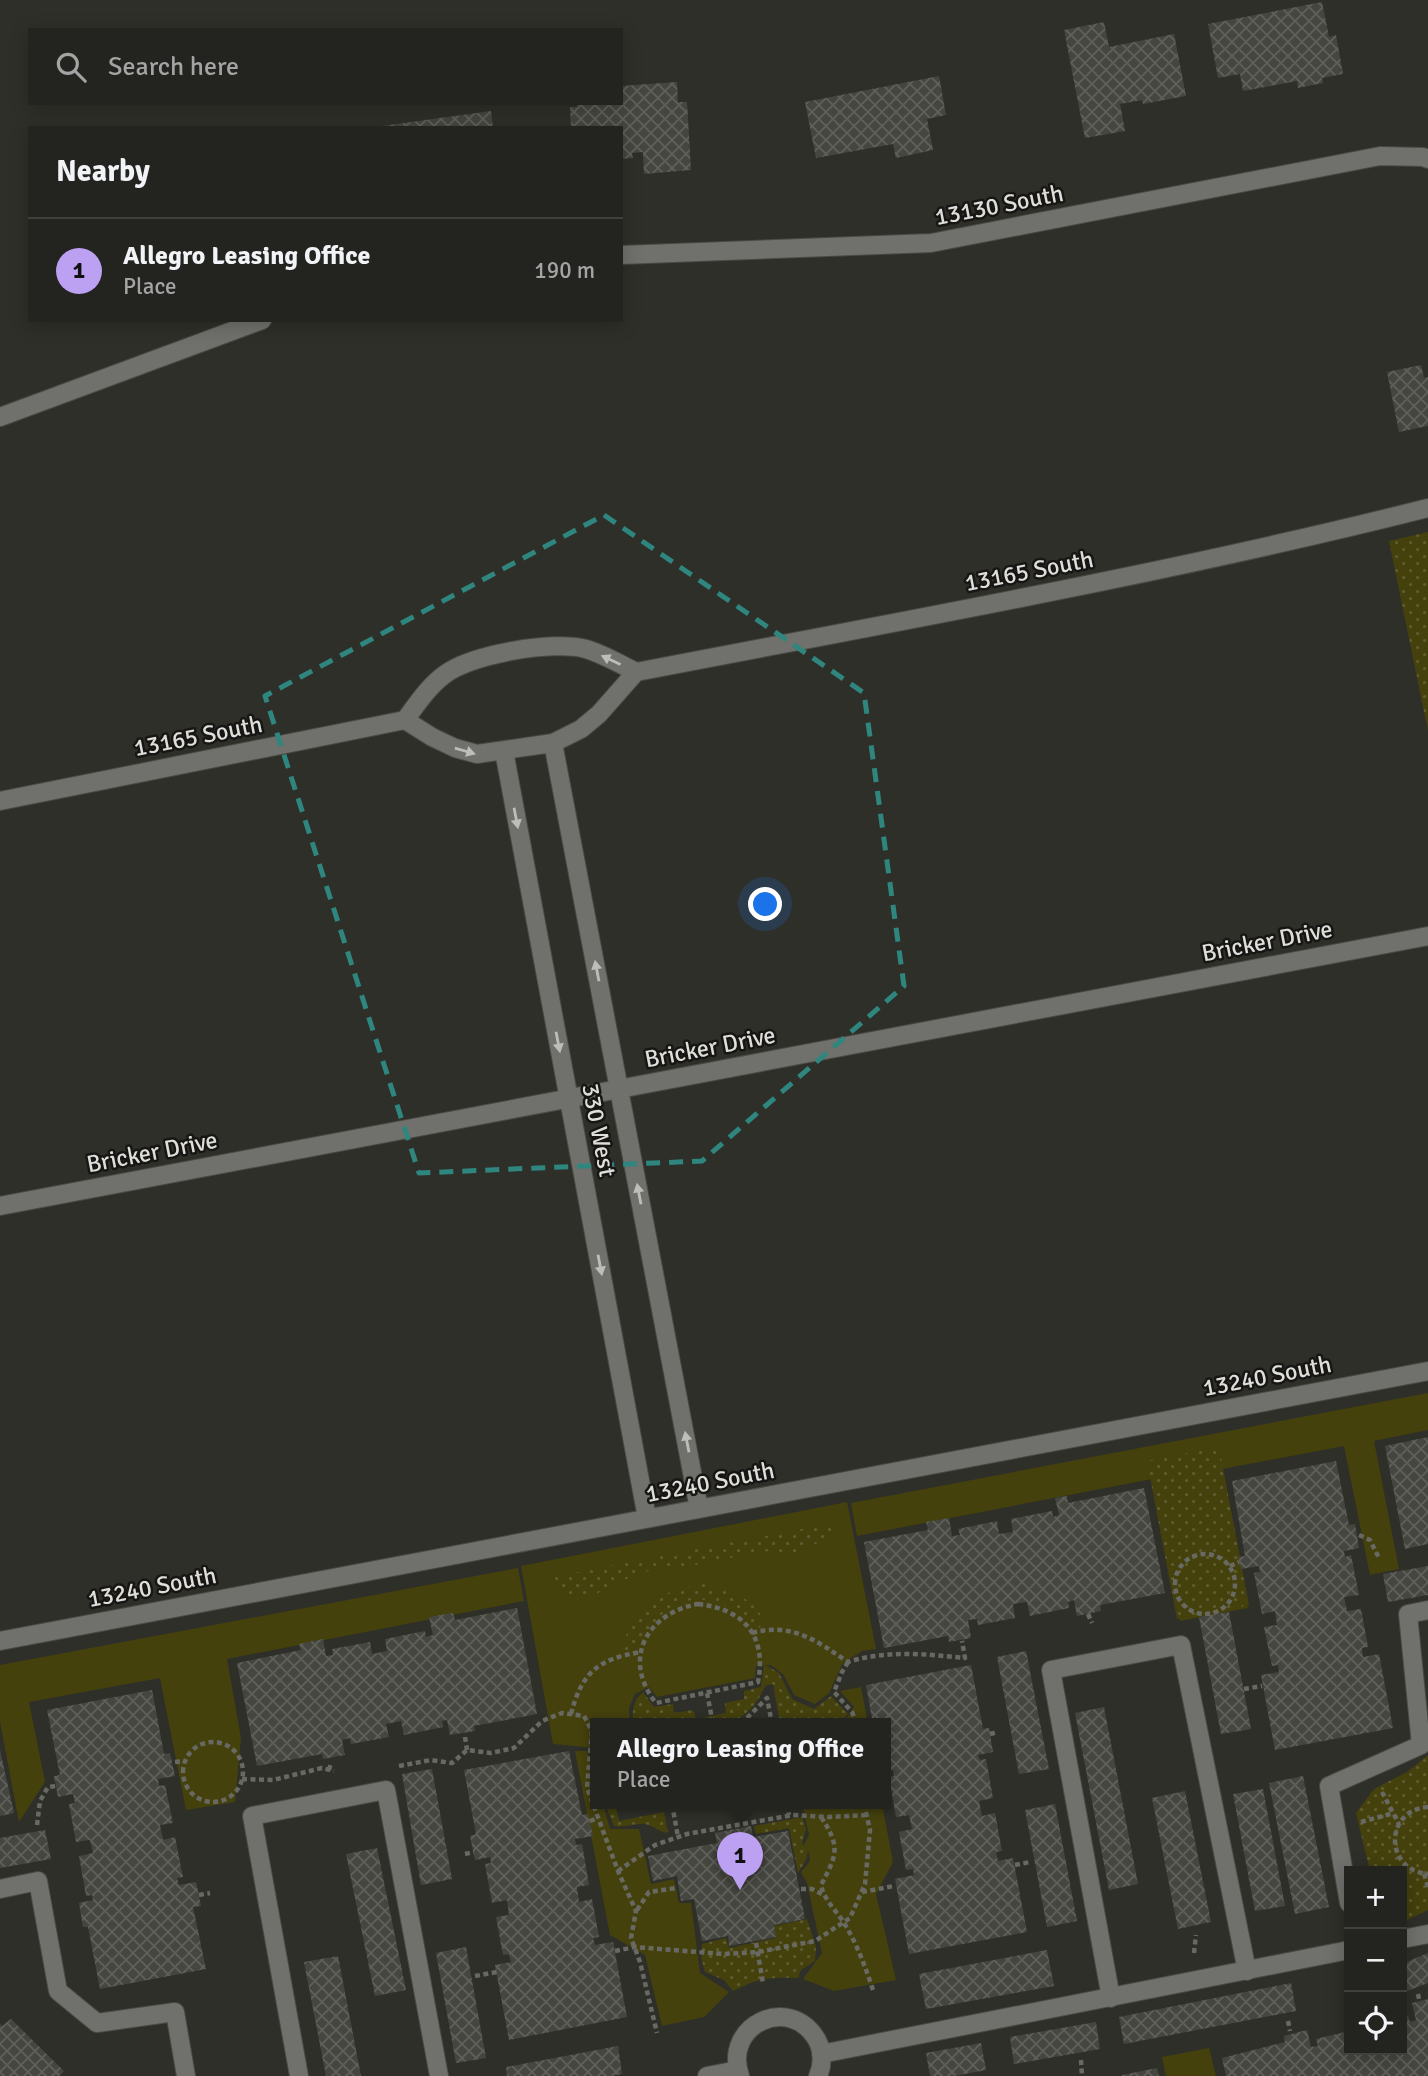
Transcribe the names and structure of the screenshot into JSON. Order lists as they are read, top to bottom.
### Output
{
  "streets": {
    "street": [
      "13130 South",
      "13165 South",
      "Bricker Drive",
      "330 West",
      "13240 South"
    ]
  },
  "crossings": [
    ["Bricker Drive", "330 West"],
    ["330 West", "13240 South"]
  ],
  "page": {
    "search": "Search here",
    "heading": "Nearby",
    "list": [
      {
        "mark": "1",
        "name": "Allegro Leasing Office",
        "note": "Place",
        "value": "190 m"
      }
    ],
    "popup": ["Allegro Leasing Office", "Place"],
    "pins": "1",
    "map_buttons": ["+", "−"]
  }
}
